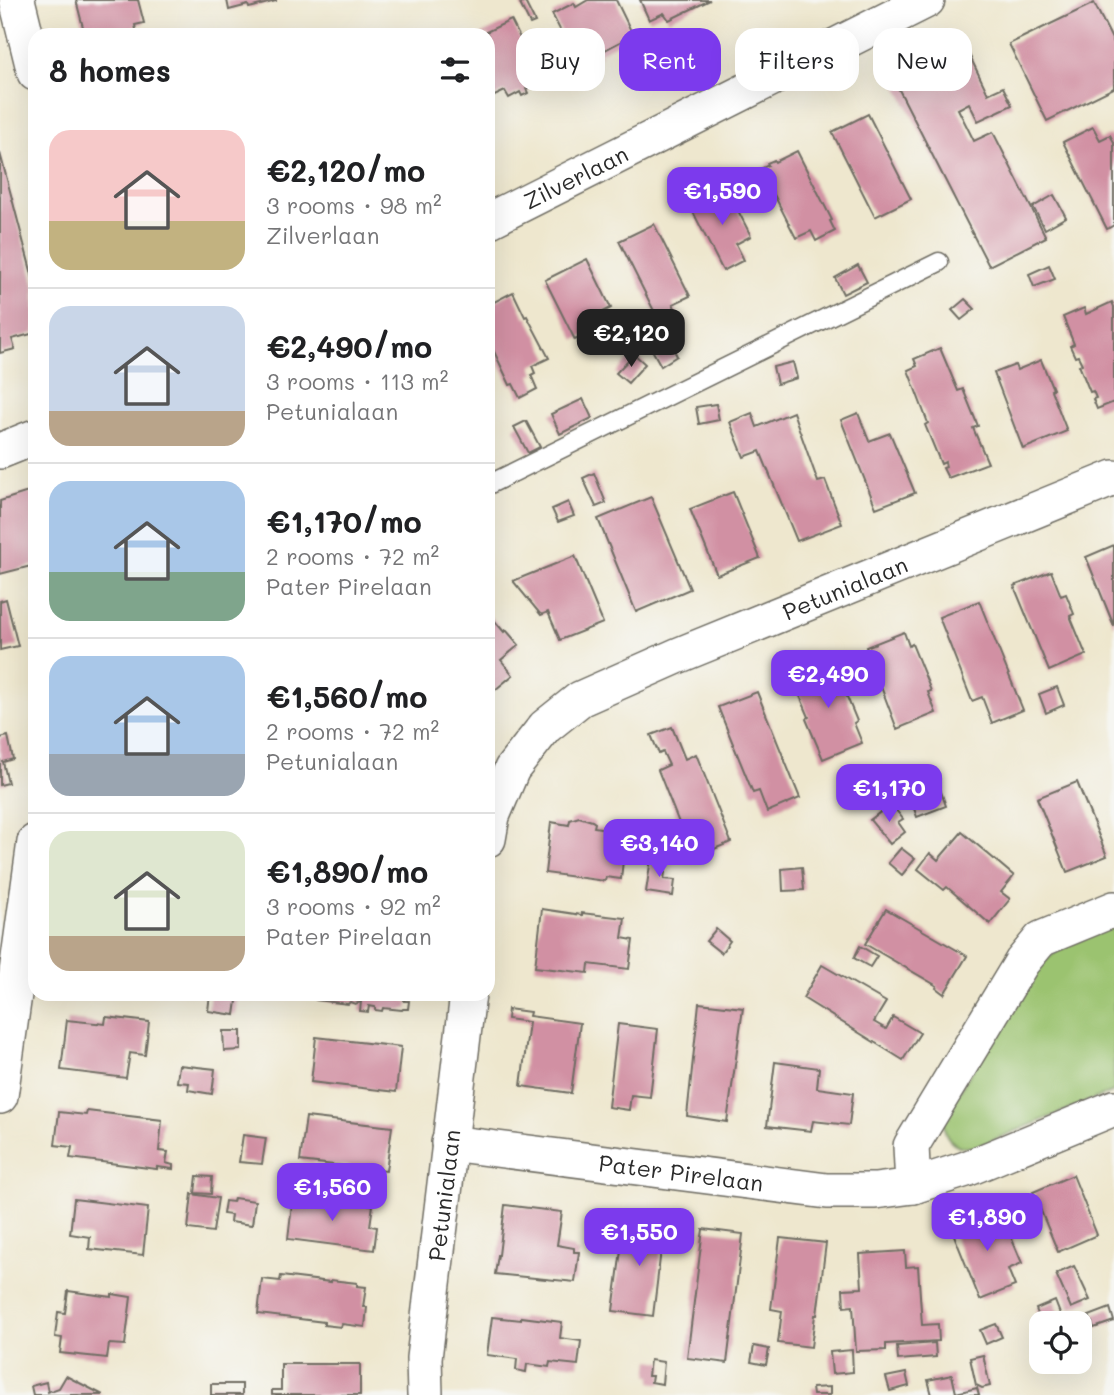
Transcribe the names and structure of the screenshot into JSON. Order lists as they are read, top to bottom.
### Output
{
  "streets": {
    "street": ["Zilverlaan", "Petunialaan", "Pater Pirelaan"]
  },
  "crossings": [
    ["Petunialaan", "Pater Pirelaan"]
  ],
  "page": {
    "chip": [
      "Buy",
      "Rent",
      "Filters",
      "New"
    ],
    "heading": "8 homes",
    "list": [
      {
        "name": "€2,120/mo",
        "note": "3 rooms · 98 m² · Zilverlaan"
      },
      {
        "name": "€2,490/mo",
        "note": "3 rooms · 113 m² · Petunialaan"
      },
      {
        "name": "€1,170/mo",
        "note": "2 rooms · 72 m² · Pater Pirelaan"
      },
      {
        "name": "€1,560/mo",
        "note": "2 rooms · 72 m² · Petunialaan"
      },
      {
        "name": "€1,890/mo",
        "note": "3 rooms · 92 m² · Pater Pirelaan"
      }
    ],
    "price": [
      "€1,590",
      "€2,120",
      "€2,490",
      "€1,170",
      "€3,140",
      "€1,560",
      "€1,890",
      "€1,550"
    ]
  }
}
